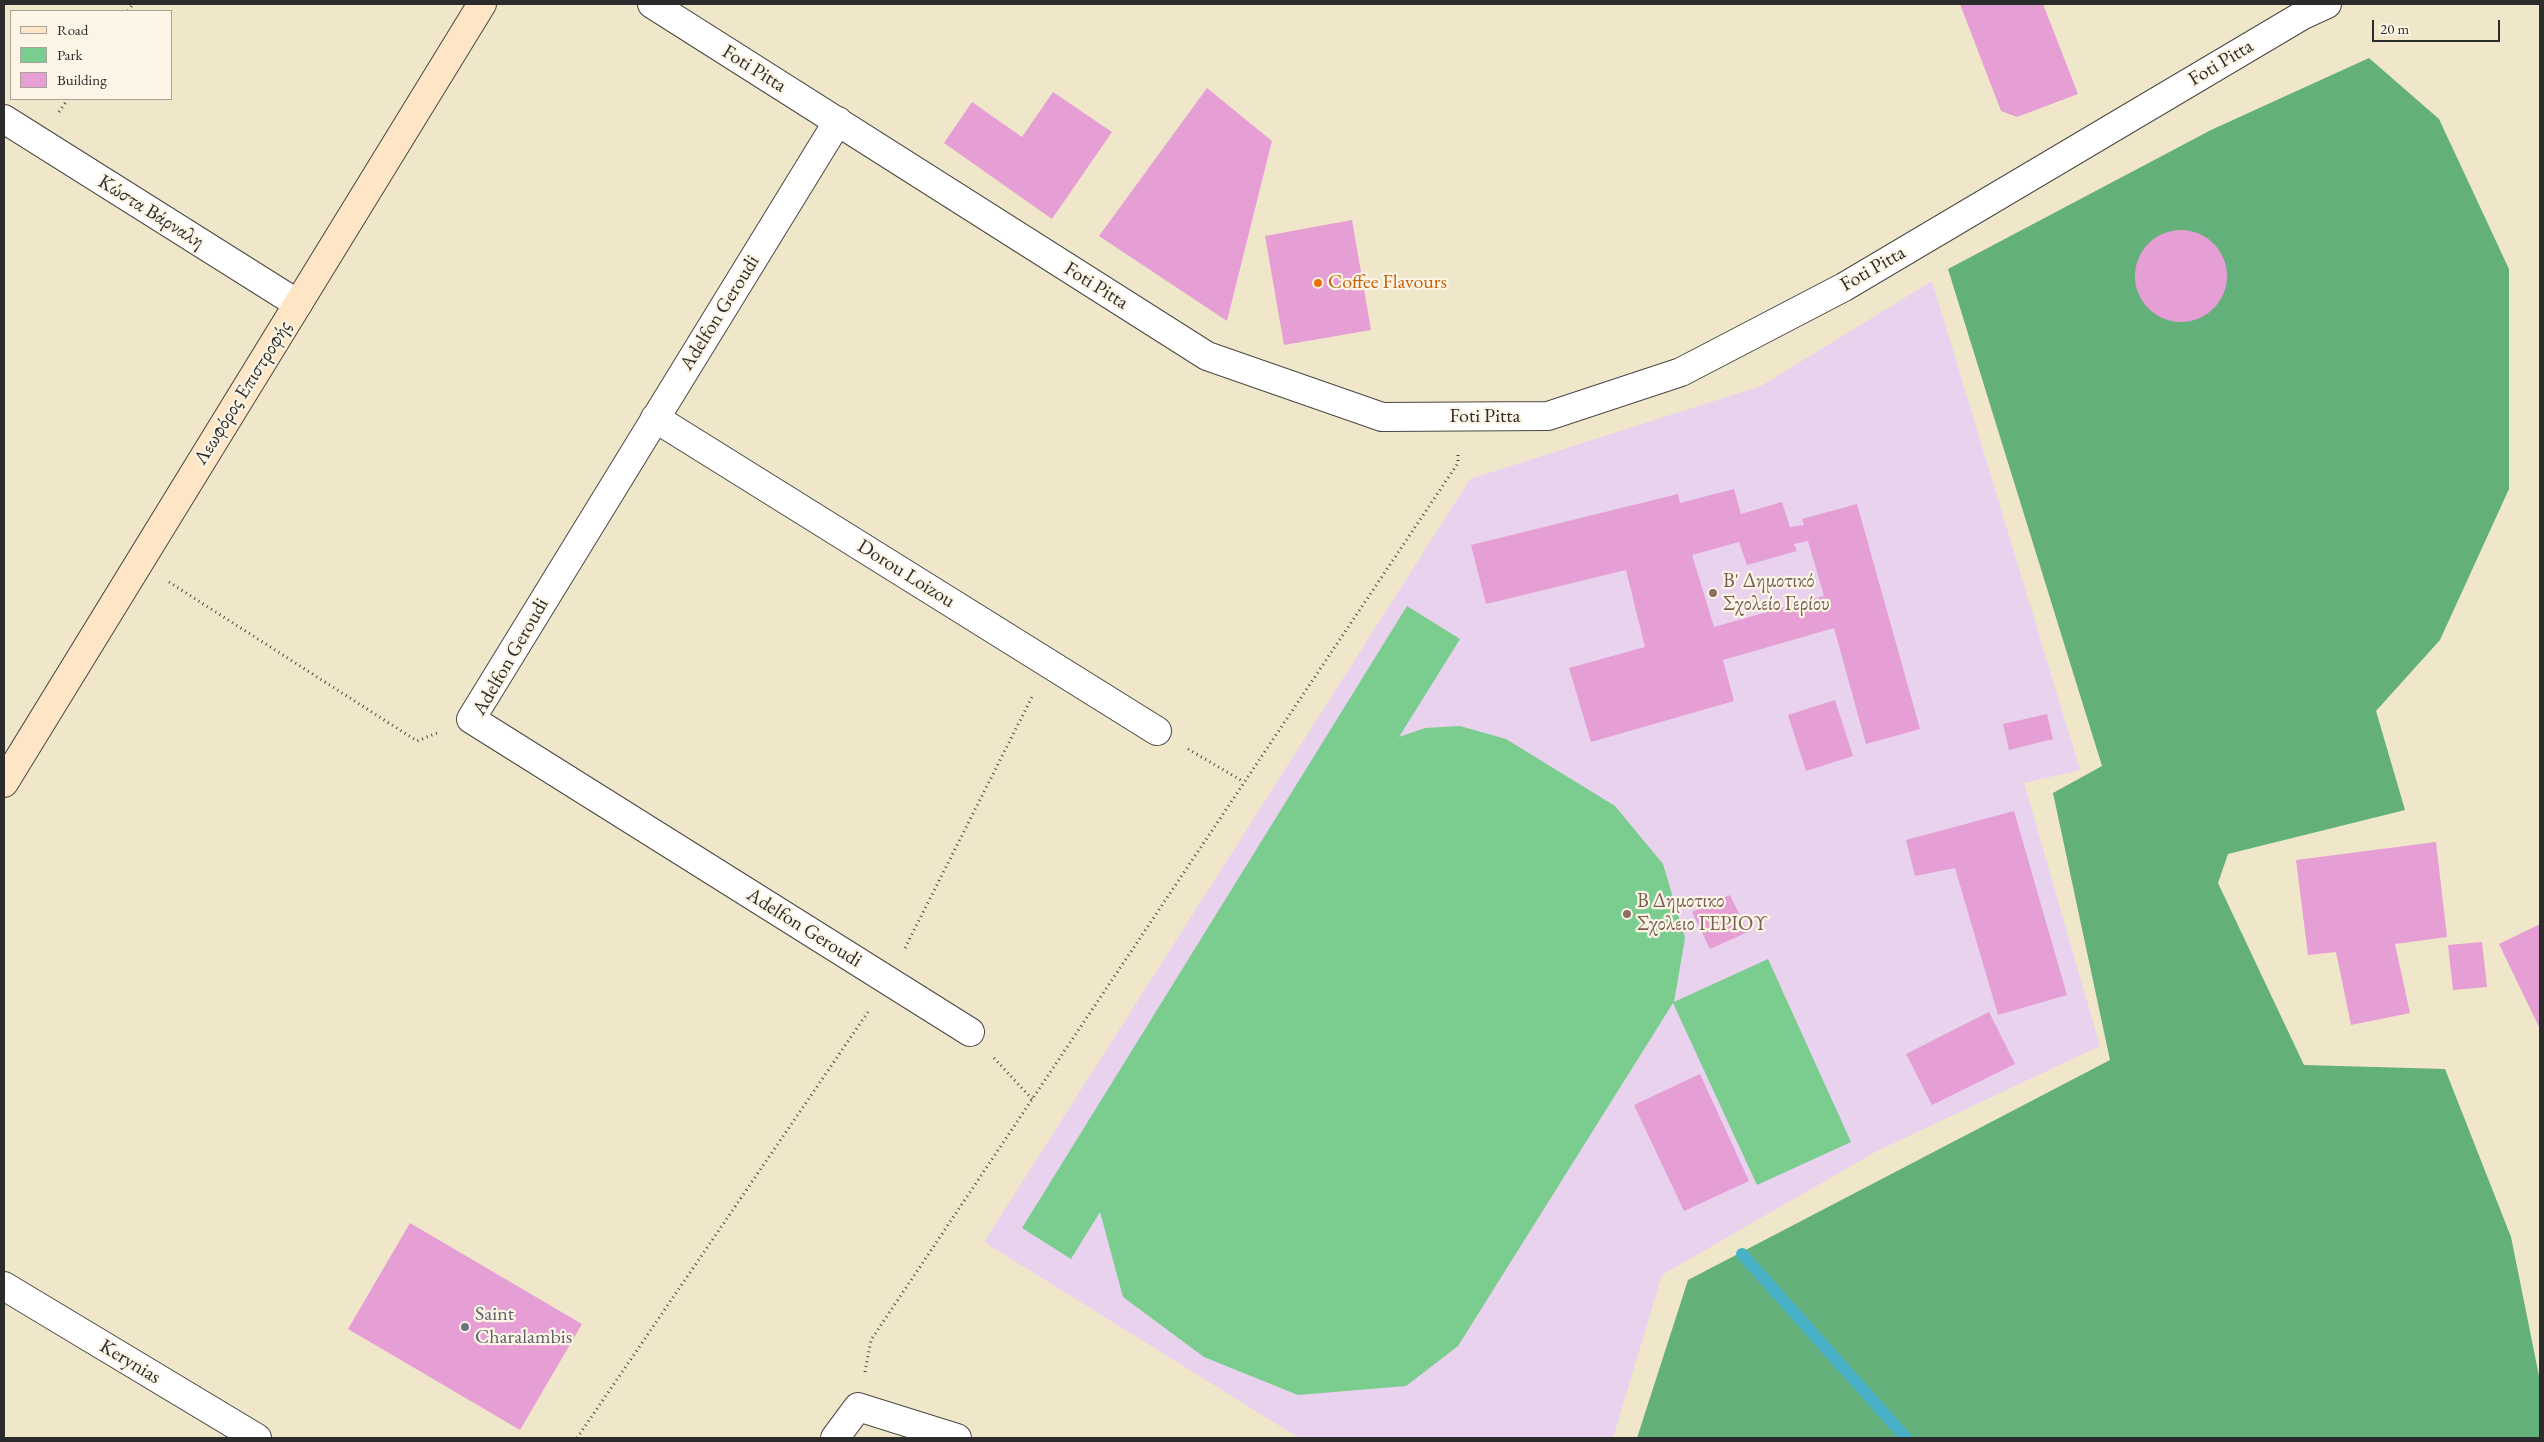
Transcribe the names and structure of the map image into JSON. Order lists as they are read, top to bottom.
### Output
{
  "streets": {
    "street": [
      "Foti Pitta",
      "Κώστα Βάρναλη",
      "Adelfon Geroudi",
      "Λεωφόρος Επιστροφής",
      "Dorou Loizou",
      "Kerynias"
    ]
  },
  "crossings": [
    ["Foti Pitta", "Adelfon Geroudi"],
    ["Κώστα Βάρναλη", "Λεωφόρος Επιστροφής"],
    ["Adelfon Geroudi", "Dorou Loizou"]
  ],
  "places": [
    "Coffee Flavours",
    "Β' Δημοτικό Σχολείο Γερίου",
    "Β Δημοτικο Σχολειο ΓΕΡΙΟΥ",
    "Saint Charalambis"
  ],
  "legend": ["Road", "Park", "Building"],
  "scale_bar": "20 m"
}
